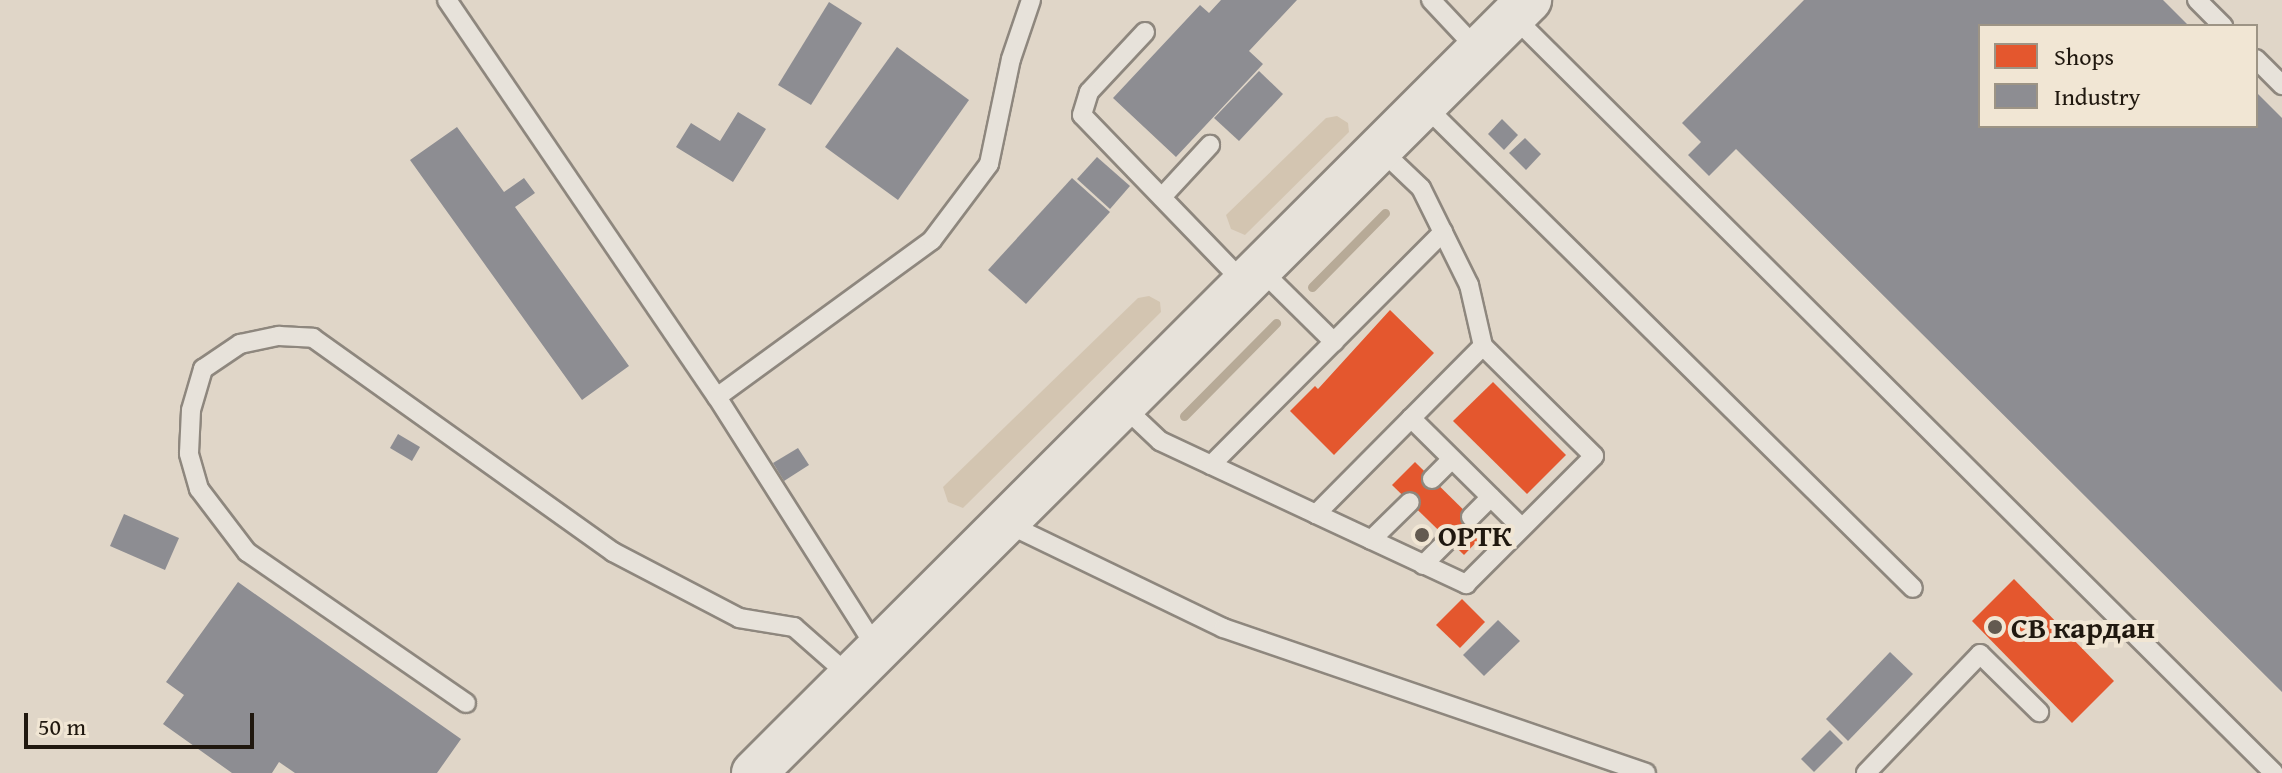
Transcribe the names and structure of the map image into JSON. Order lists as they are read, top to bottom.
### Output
{
  "places": ["ОРТК", "СВ кардан"],
  "legend": ["Shops", "Industry"],
  "scale_bar": "50 m"
}
